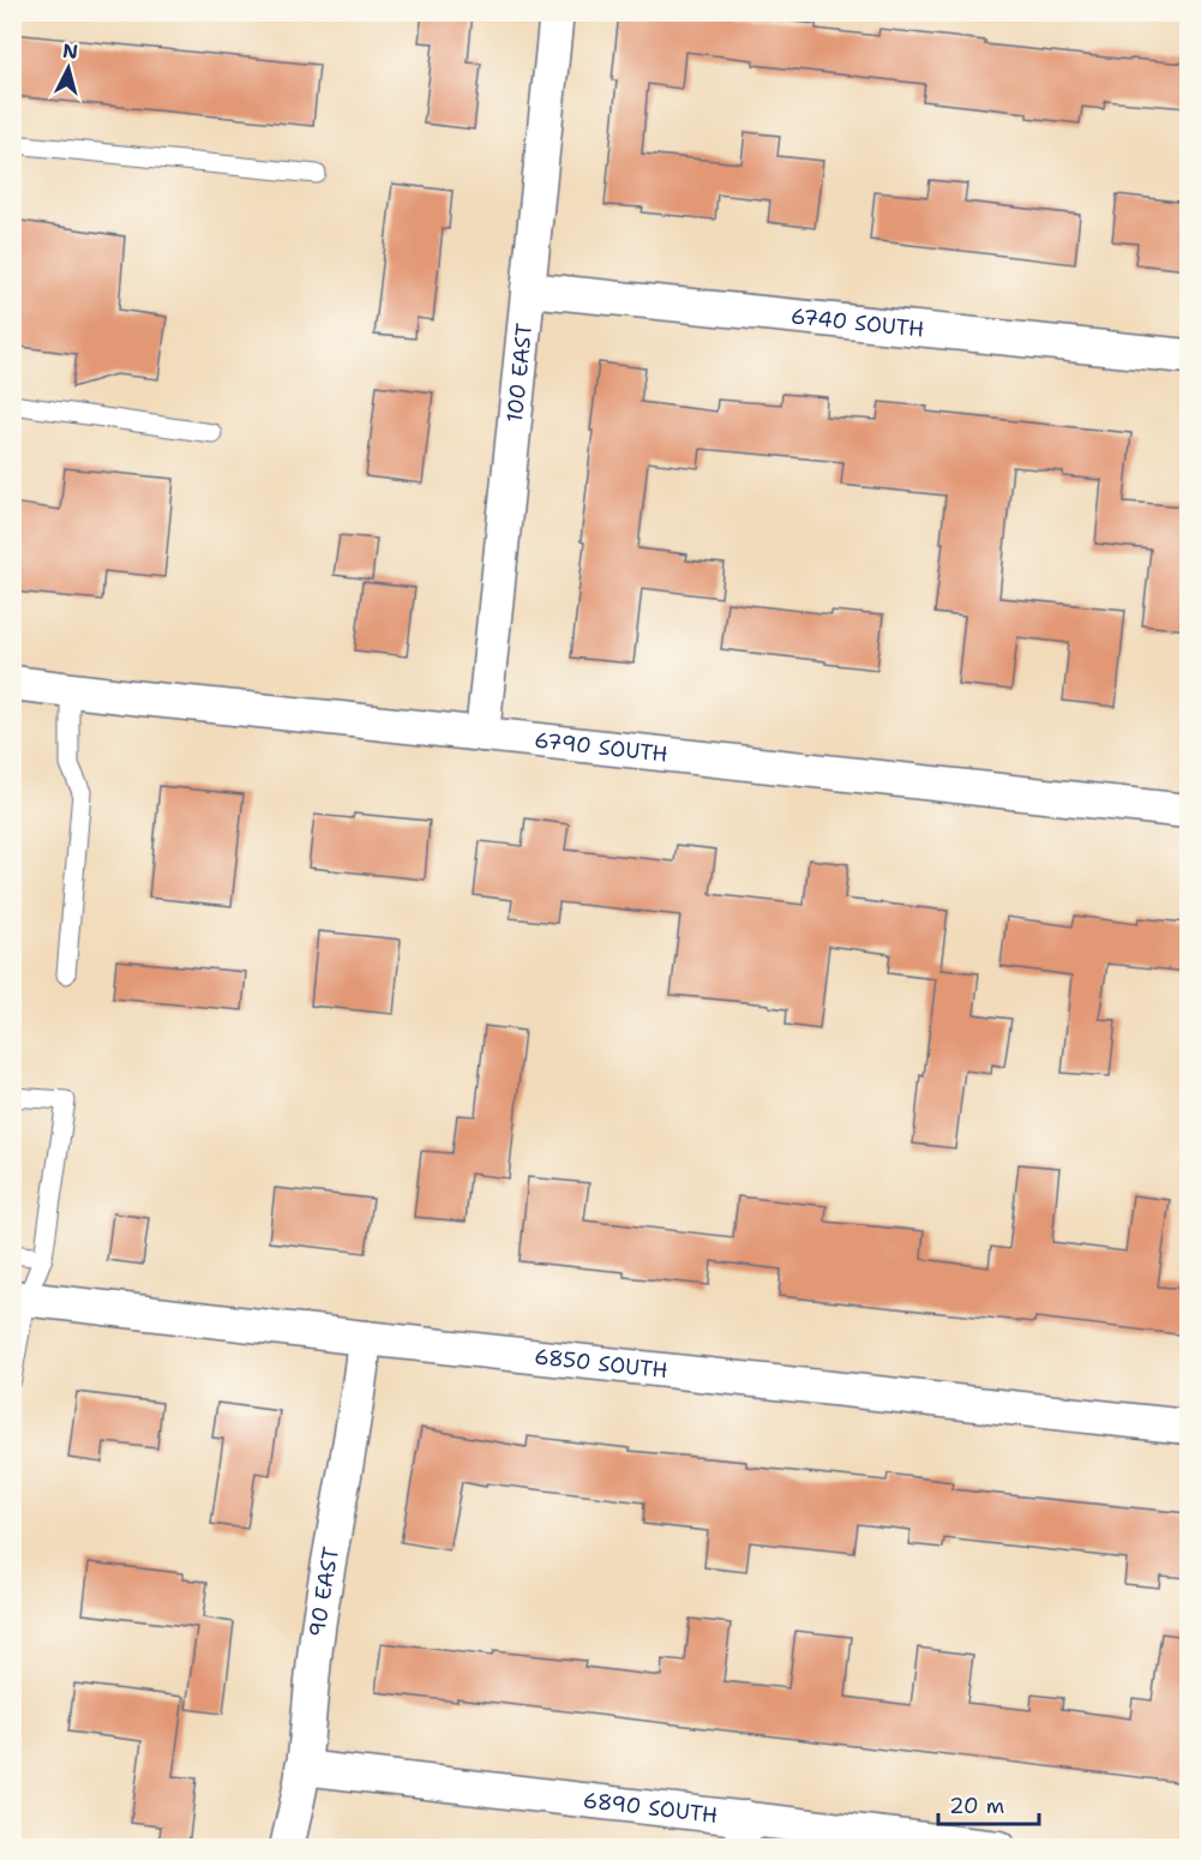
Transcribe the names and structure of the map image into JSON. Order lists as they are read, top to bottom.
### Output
{
  "streets": {
    "street": [
      "6740 SOUTH",
      "100 EAST",
      "6790 SOUTH",
      "6850 SOUTH",
      "90 EAST",
      "6890 SOUTH"
    ]
  },
  "crossings": [
    ["6740 SOUTH", "100 EAST"],
    ["100 EAST", "6790 SOUTH"],
    ["6850 SOUTH", "90 EAST"],
    ["90 EAST", "6890 SOUTH"]
  ],
  "scale_bar": "20 m",
  "north": "top"
}
